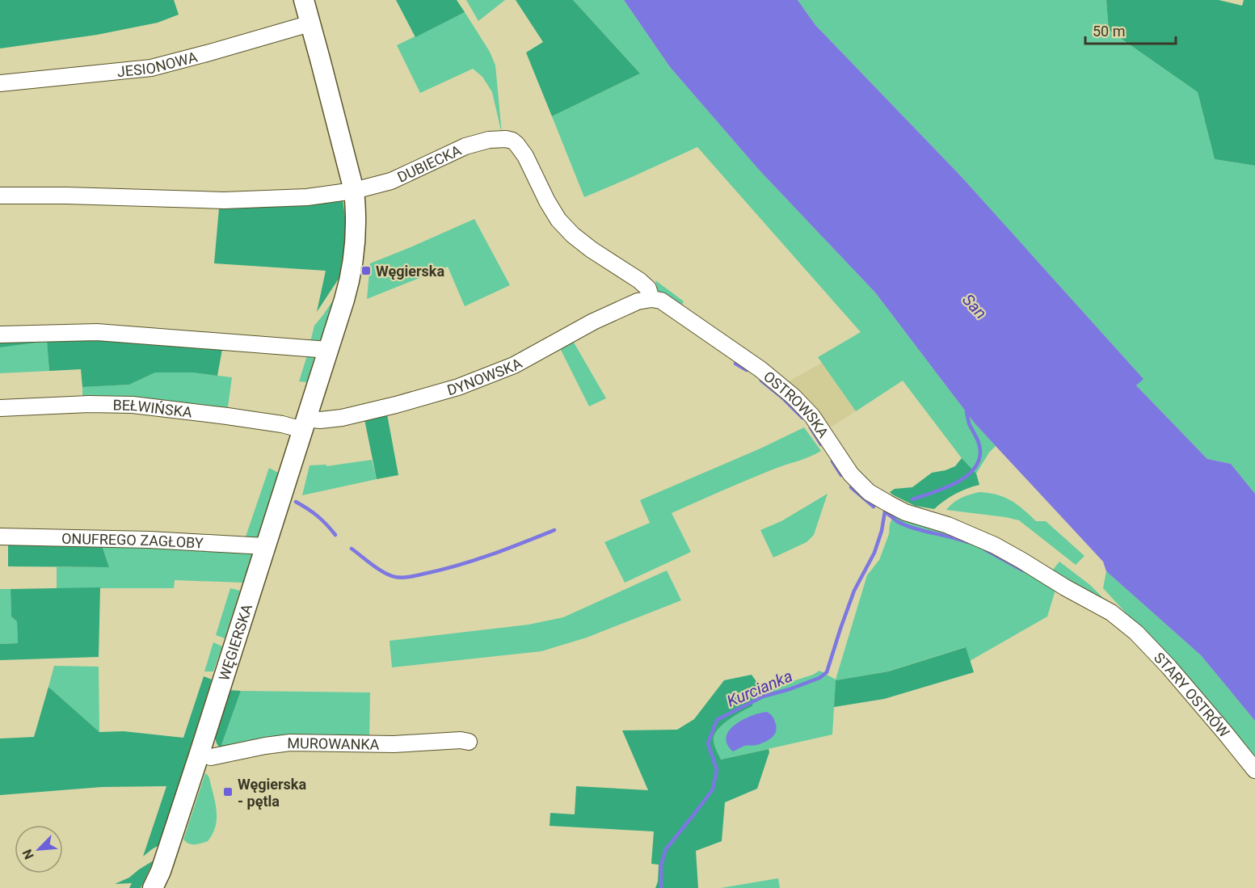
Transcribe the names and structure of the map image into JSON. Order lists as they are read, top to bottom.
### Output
{
  "streets": {
    "main road": ["WĘGIERSKA"],
    "street": [
      "JESIONOWA",
      "DUBIECKA",
      "DYNOWSKA",
      "OSTROWSKA",
      "BEŁWIŃSKA",
      "ONUFREGO ZAGŁOBY",
      "STARY OSTRÓW",
      "MUROWANKA"
    ]
  },
  "crossings": [
    ["JESIONOWA", "WĘGIERSKA"],
    ["DUBIECKA", "DYNOWSKA"],
    ["DUBIECKA", "OSTROWSKA"],
    ["DUBIECKA", "WĘGIERSKA"],
    ["DYNOWSKA", "OSTROWSKA"],
    ["DYNOWSKA", "BEŁWIŃSKA"],
    ["DYNOWSKA", "WĘGIERSKA"],
    ["OSTROWSKA", "STARY OSTRÓW"],
    ["BEŁWIŃSKA", "WĘGIERSKA"],
    ["ONUFREGO ZAGŁOBY", "WĘGIERSKA"],
    ["WĘGIERSKA", "MUROWANKA"]
  ],
  "water": ["San", "Kurcianka"],
  "places": {
    "transit": ["Węgierska", "Węgierska - pętla"]
  },
  "scale_bar": "50 m",
  "north": "bottom left"
}
